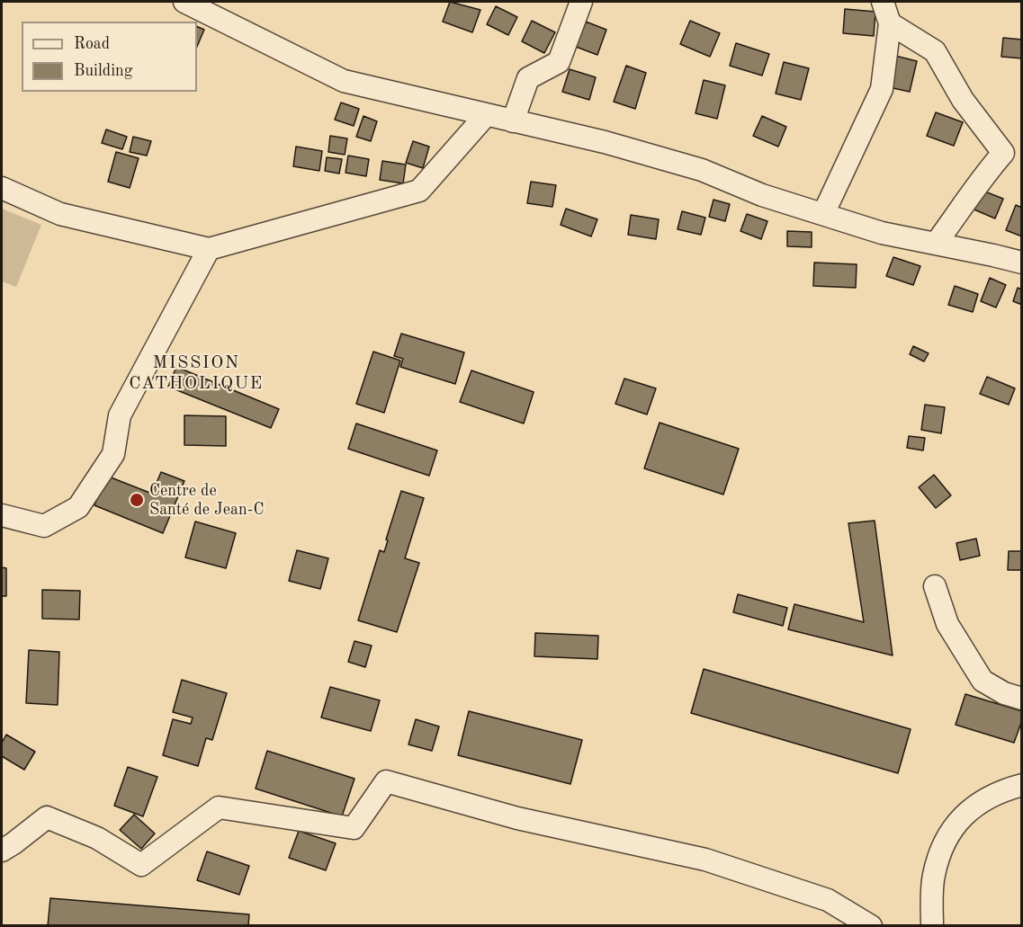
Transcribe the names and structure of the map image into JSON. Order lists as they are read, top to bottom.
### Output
{
  "districts": ["MISSION CATHOLIQUE"],
  "places": ["Centre de Santé de Jean-C"],
  "legend": ["Road", "Building"]
}
